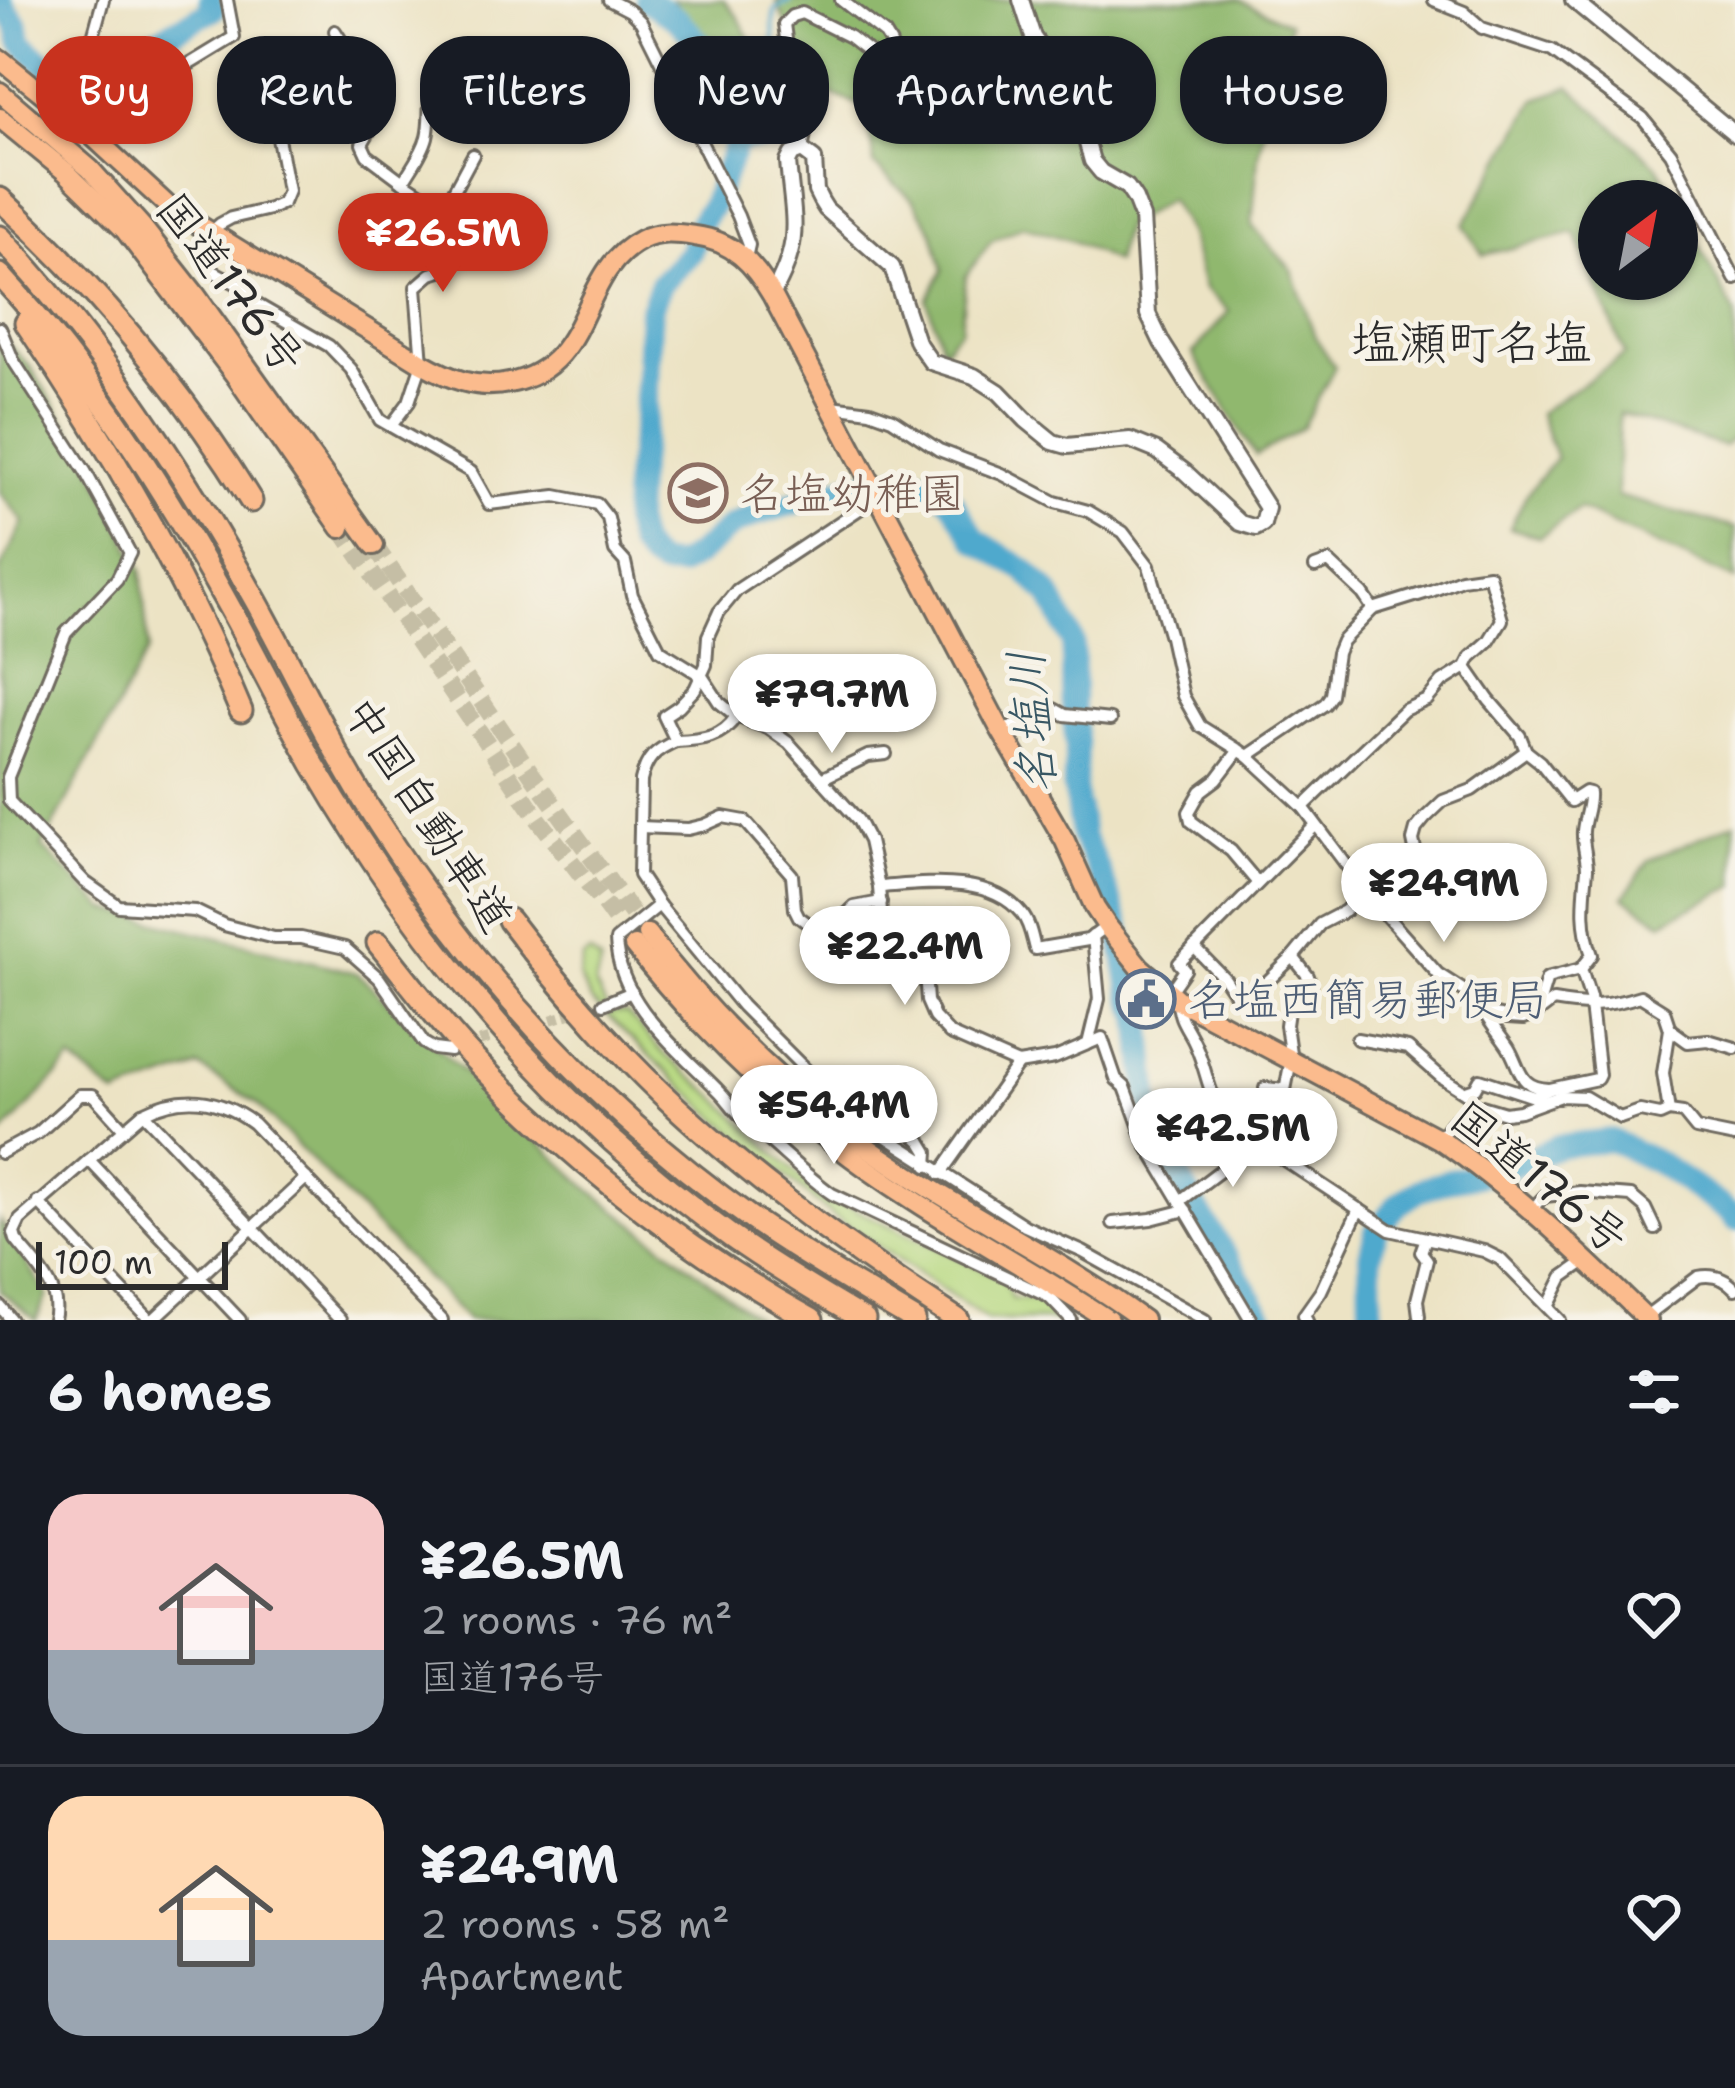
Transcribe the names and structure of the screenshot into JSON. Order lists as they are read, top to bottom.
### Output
{
  "streets": {
    "highway": ["国道176号", "中国自動車道"]
  },
  "districts": ["塩瀬町名塩"],
  "water": ["名塩川"],
  "places": {
    "school or university": ["名塩幼稚園"],
    "public building": ["名塩西簡易郵便局"]
  },
  "scale_bar": "100 m",
  "north": "top right",
  "page": {
    "chip": [
      "Buy",
      "Rent",
      "Filters",
      "New",
      "Apartment",
      "House"
    ],
    "price": [
      "¥26.5M",
      "¥79.7M",
      "¥24.9M",
      "¥22.4M",
      "¥54.4M",
      "¥42.5M"
    ],
    "scale": "100 m",
    "heading": "6 homes",
    "list": [
      {
        "name": "¥26.5M",
        "note": "2 rooms · 76 m² · 国道176号"
      },
      {
        "name": "¥24.9M",
        "note": "2 rooms · 58 m² · Apartment"
      }
    ]
  }
}
